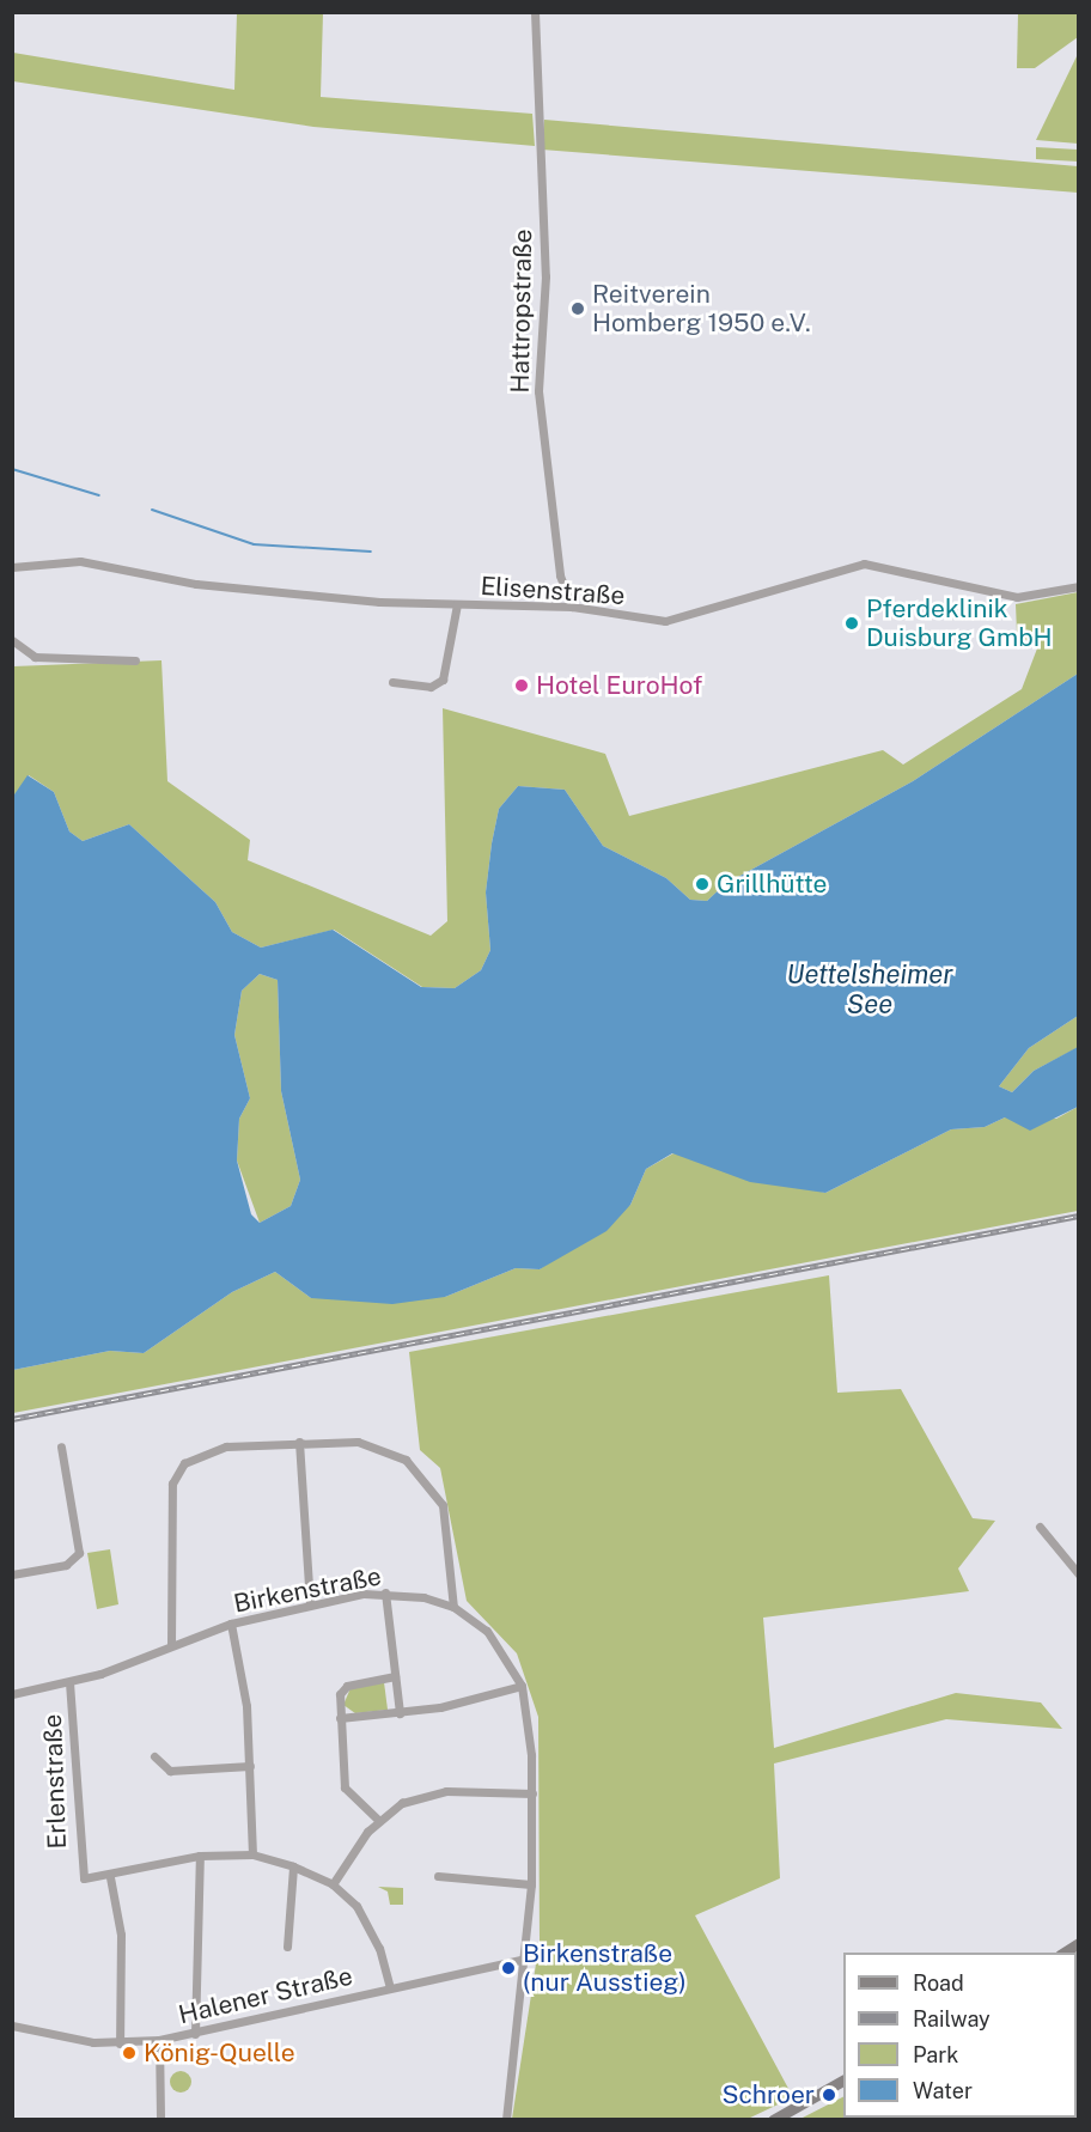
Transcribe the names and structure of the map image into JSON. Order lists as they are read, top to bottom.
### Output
{
  "streets": {
    "street": [
      "Hattropstraße",
      "Elisenstraße",
      "Birkenstraße",
      "Erlenstraße",
      "Halener Straße"
    ]
  },
  "crossings": [
    ["Hattropstraße", "Elisenstraße"],
    ["Birkenstraße", "Erlenstraße"],
    ["Birkenstraße", "Halener Straße"]
  ],
  "water": ["Uettelsheimer See"],
  "places": [
    "Reitverein Homberg 1950 e.V.",
    "Pferdeklinik Duisburg GmbH",
    "Hotel EuroHof",
    "Grillhütte",
    "Birkenstraße (nur Ausstieg)",
    "König-Quelle",
    "Schroer"
  ],
  "legend": [
    "Road",
    "Railway",
    "Park",
    "Water"
  ]
}
